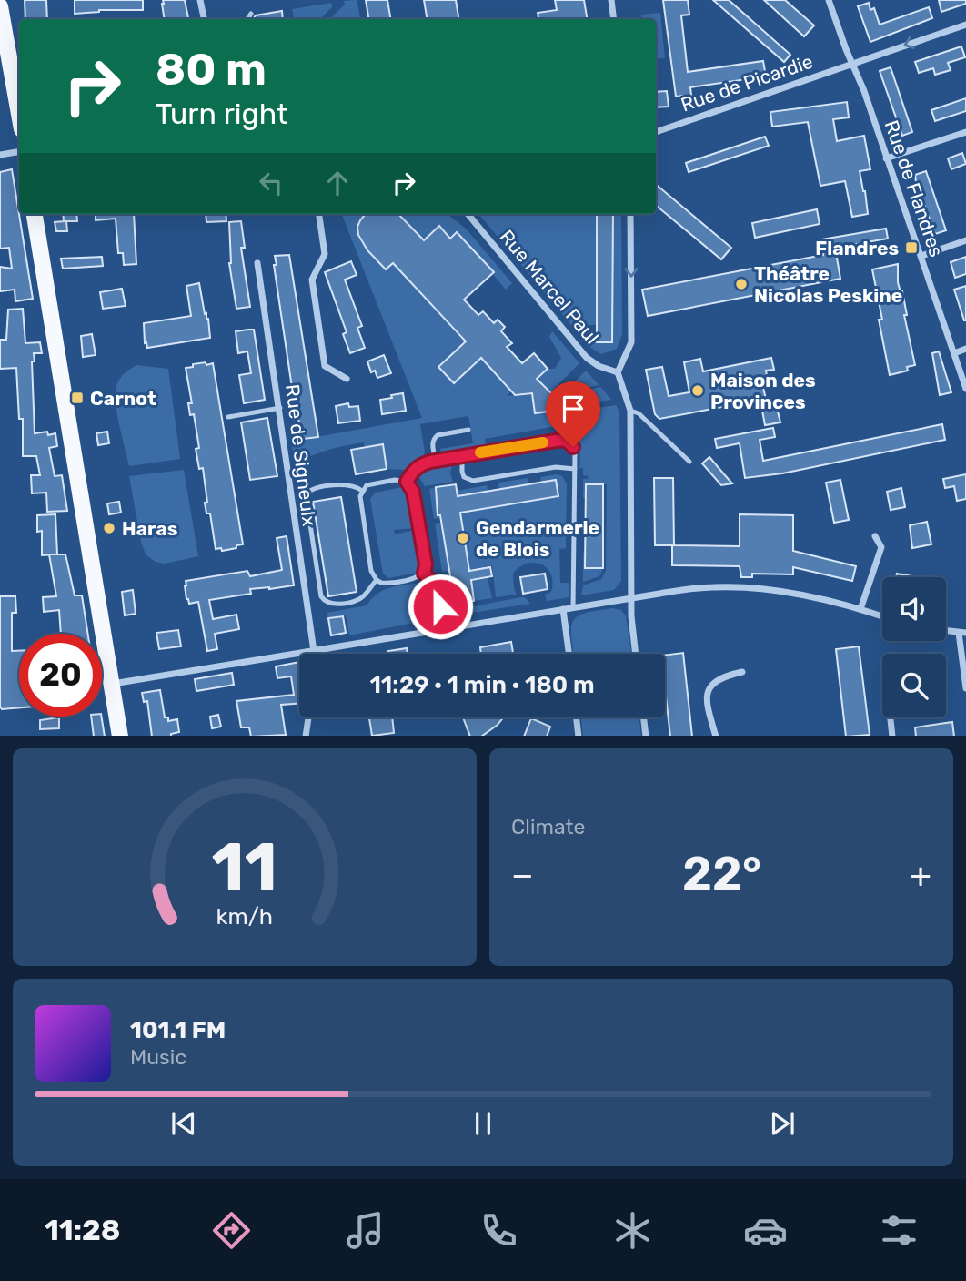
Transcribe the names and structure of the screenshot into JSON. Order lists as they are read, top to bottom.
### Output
{
  "streets": {
    "street": [
      "Rue de Picardie",
      "Rue de Flandres",
      "Rue Marcel Paul",
      "Rue de Signeulx"
    ]
  },
  "crossings": [
    ["Rue de Picardie", "Rue de Flandres"]
  ],
  "one_way": ["Rue de Picardie"],
  "places": {
    "transit": ["Flandres", "Carnot"],
    "other": [
      "Théâtre Nicolas Peskine",
      "Maison des Provinces",
      "Haras",
      "Gendarmerie de Blois"
    ]
  },
  "page": {
    "turn": ["80 m", "Turn right"],
    "limit": "20",
    "trip": "11:29 · 1 min · 180 m",
    "tile": "Climate",
    "heat": ["−", "22°", "+"],
    "song": ["101.1 FM", "Music"],
    "tabs": "11:28",
    "gauge": ["11", "km/h"]
  }
}
